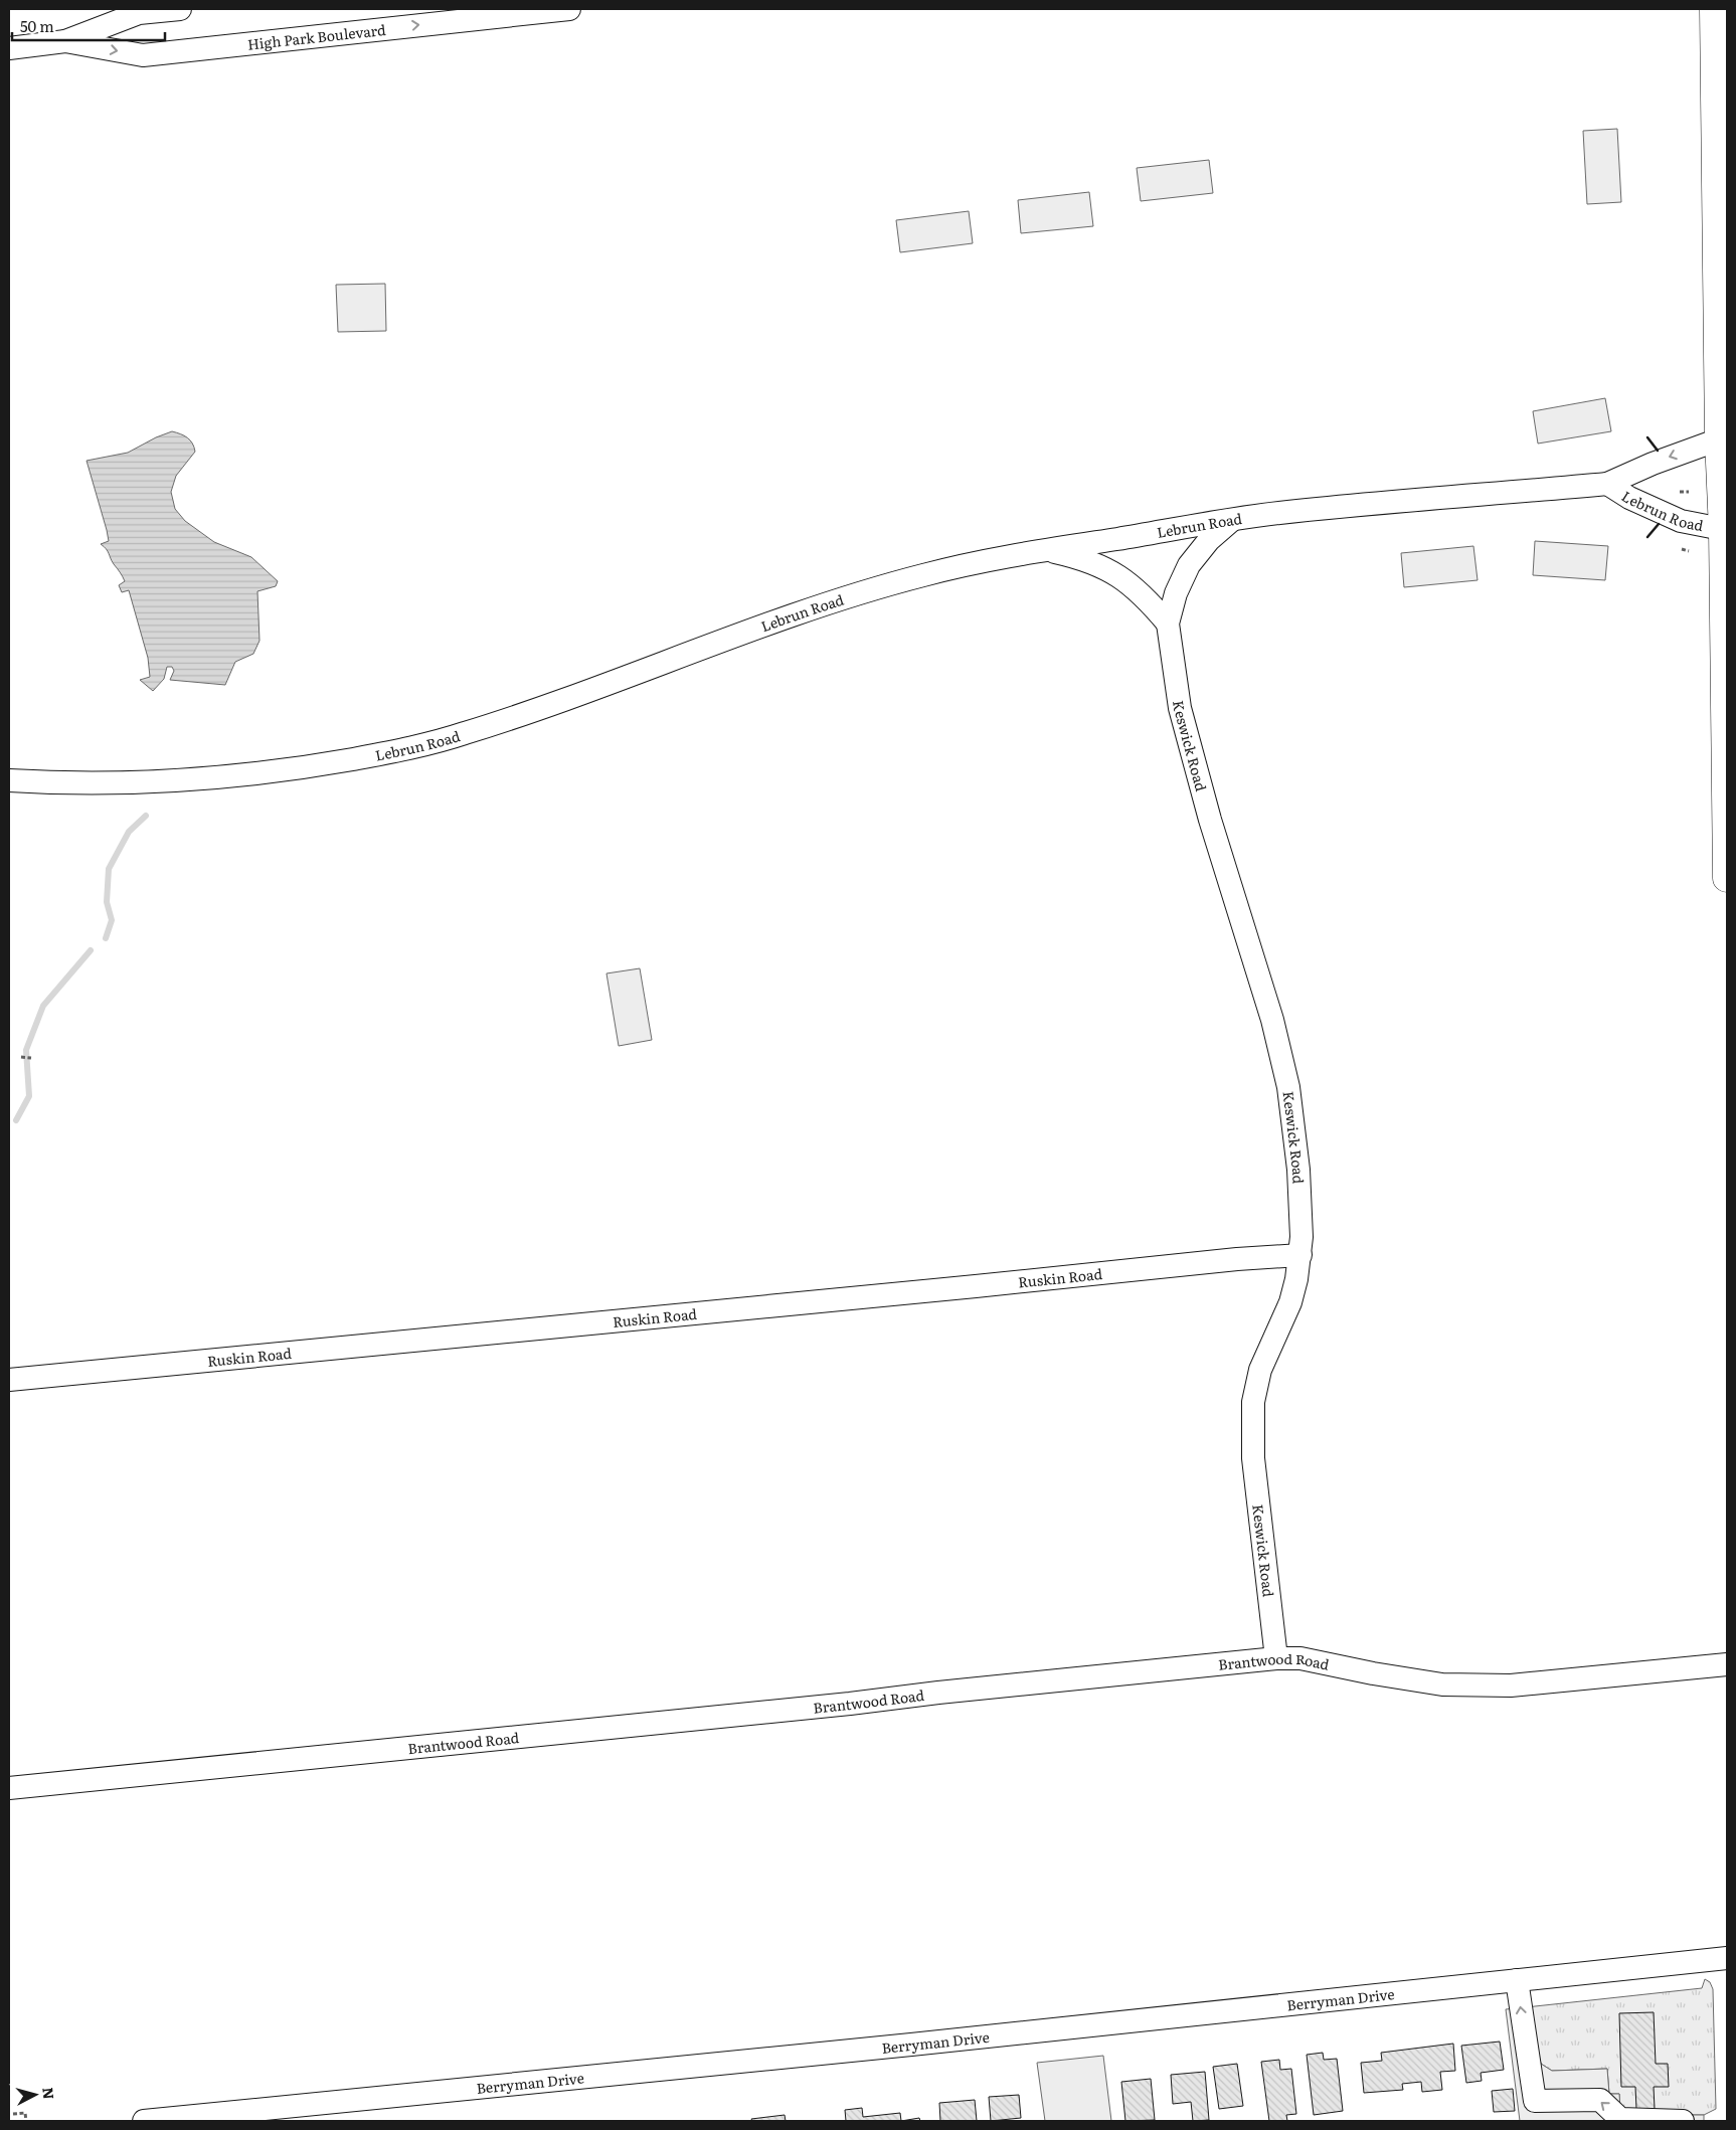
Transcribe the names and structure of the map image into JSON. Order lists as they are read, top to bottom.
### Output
{
  "streets": {
    "street": [
      "High Park Boulevard",
      "Lebrun Road",
      "Keswick Road",
      "Ruskin Road",
      "Brantwood Road",
      "Berryman Drive"
    ]
  },
  "crossings": [
    ["Lebrun Road", "Keswick Road"],
    ["Keswick Road", "Ruskin Road"],
    ["Keswick Road", "Brantwood Road"]
  ],
  "one_way": ["High Park Boulevard"],
  "scale_bar": "50 m",
  "north": "right"
}
